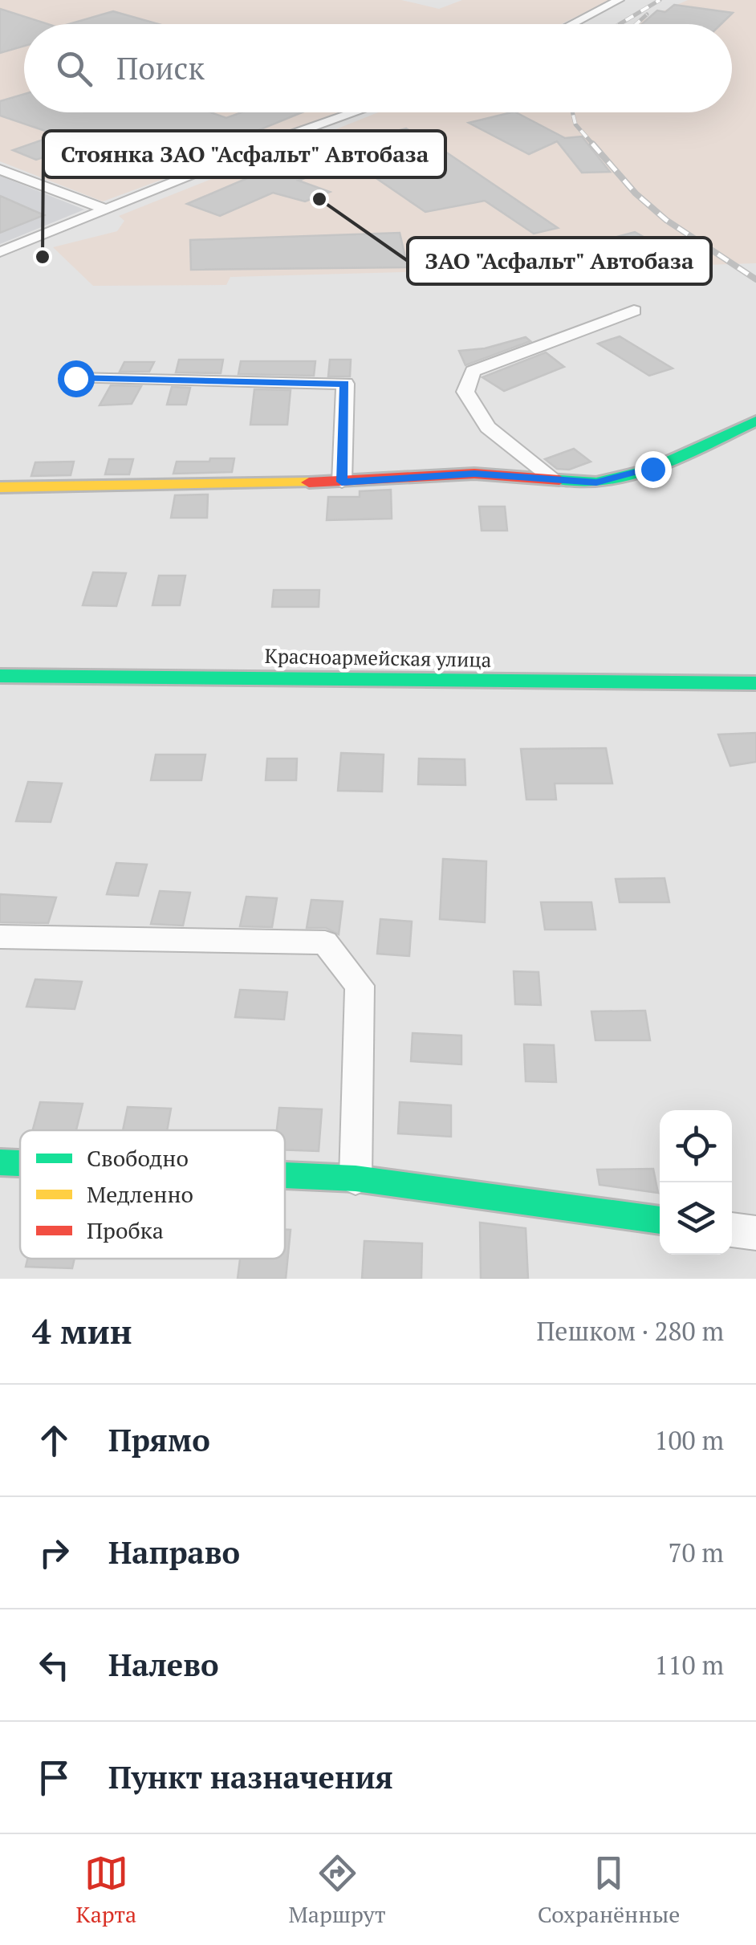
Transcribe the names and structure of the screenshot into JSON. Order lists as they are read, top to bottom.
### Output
{
  "streets": {
    "street": ["Красноармейская улица"]
  },
  "places": ["ЗАО \"Асфальт\" Автобаза", "Стоянка ЗАО \"Асфальт\" Автобаза"],
  "legend": ["Свободно", "Медленно", "Пробка"],
  "page": {
    "search": "Поиск",
    "heading": ["4 мин", "Пешком · 280 m"],
    "list": [
      ["Прямо", "100 m"],
      ["Направо", "70 m"],
      ["Налево", "110 m"],
      "Пункт назначения"
    ],
    "nav": ["Карта", "Маршрут", "Сохранённые"]
  }
}
